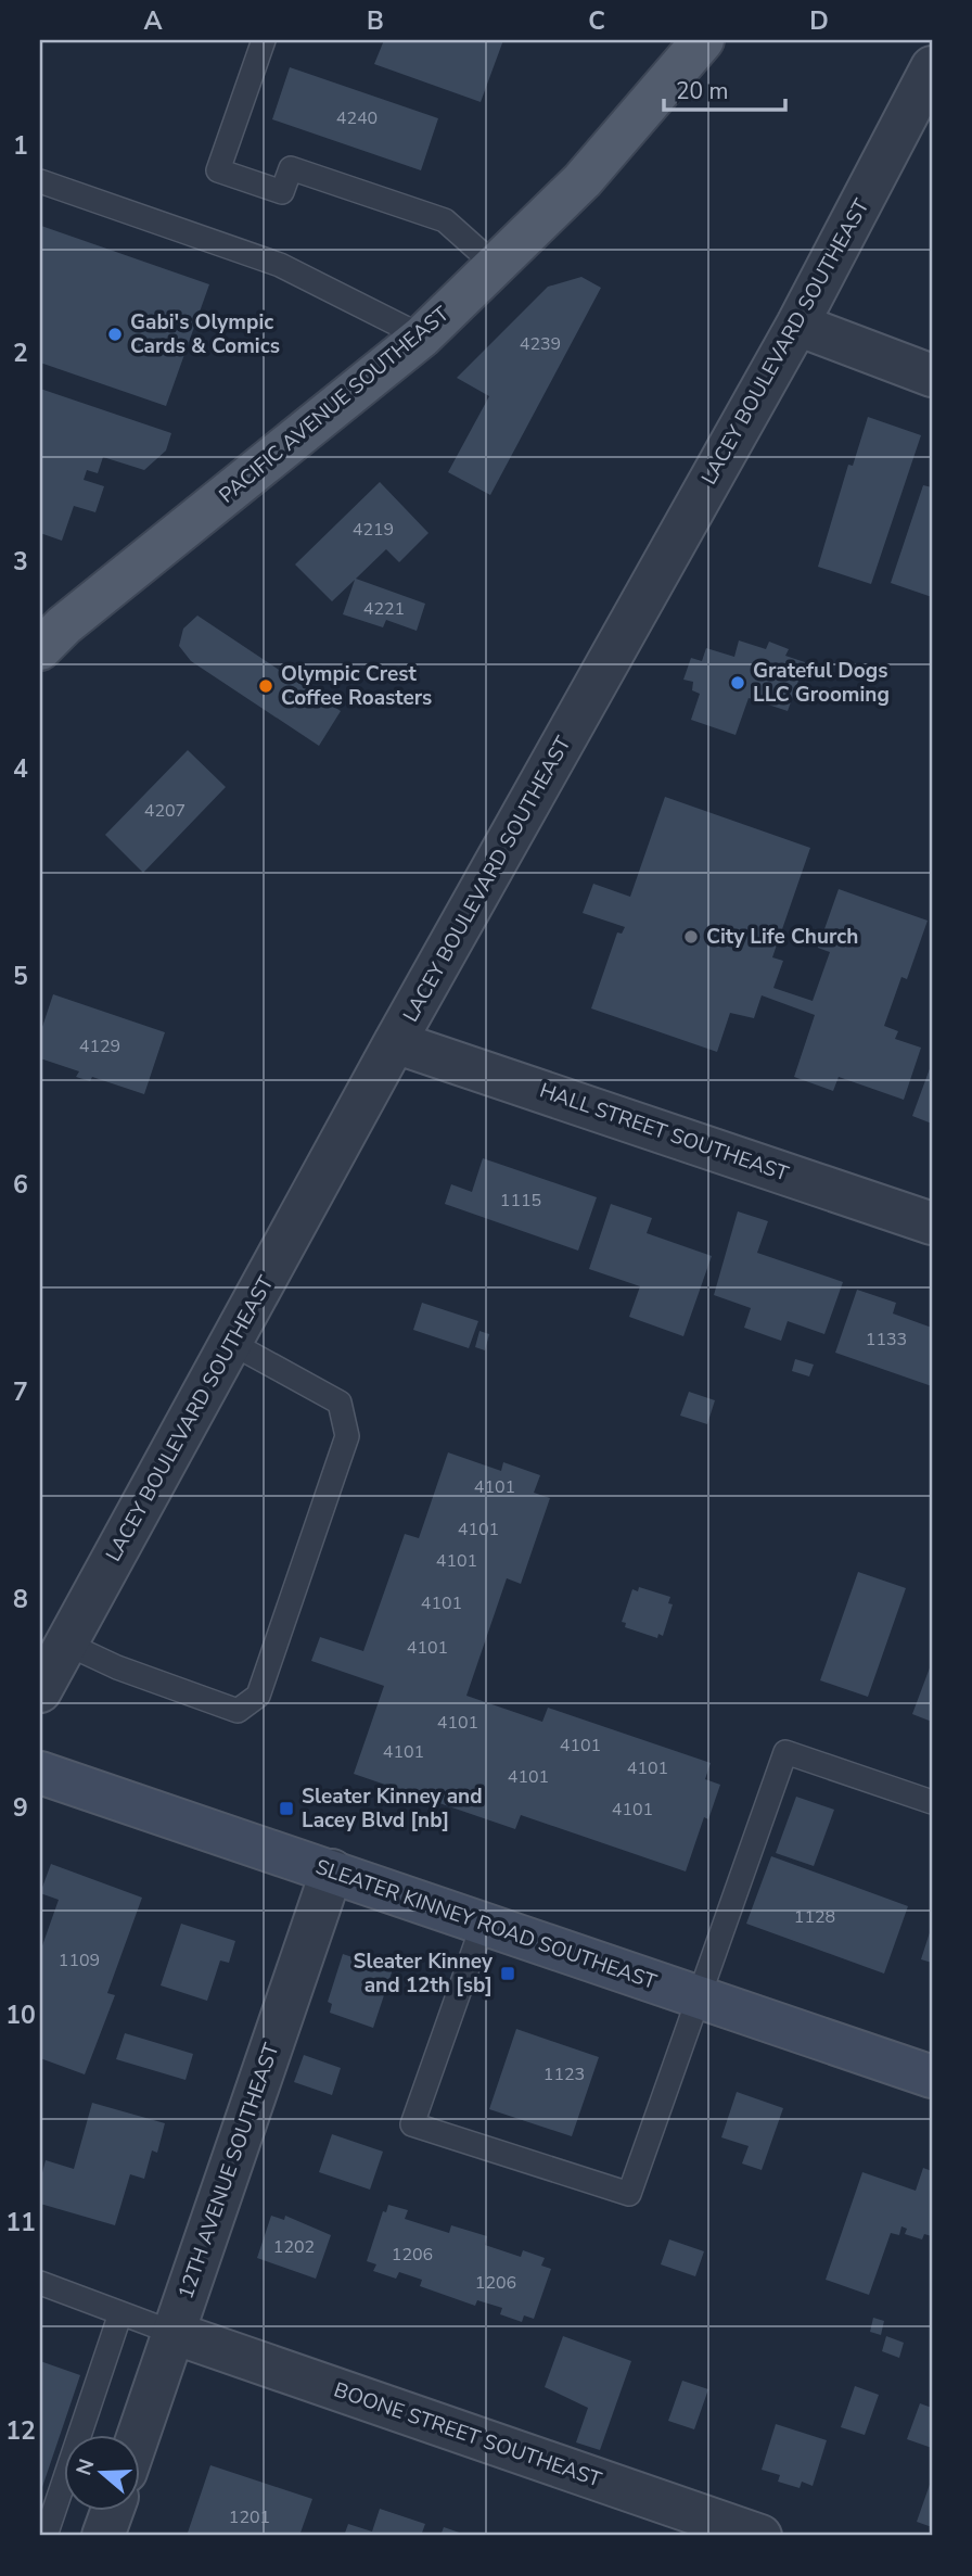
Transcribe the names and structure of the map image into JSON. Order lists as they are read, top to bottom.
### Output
{
  "streets": {
    "main road": ["PACIFIC AVENUE SOUTHEAST"],
    "street": [
      "LACEY BOULEVARD SOUTHEAST",
      "HALL STREET SOUTHEAST",
      "SLEATER KINNEY ROAD SOUTHEAST",
      "12TH AVENUE SOUTHEAST",
      "BOONE STREET SOUTHEAST"
    ]
  },
  "crossings": [
    ["LACEY BOULEVARD SOUTHEAST", "HALL STREET SOUTHEAST"],
    ["SLEATER KINNEY ROAD SOUTHEAST", "12TH AVENUE SOUTHEAST"],
    ["12TH AVENUE SOUTHEAST", "BOONE STREET SOUTHEAST"]
  ],
  "places": {
    "other": [
      "Gabi's Olympic Cards & Comics",
      "Grateful Dogs LLC Grooming",
      "Olympic Crest Coffee Roasters",
      "City Life Church"
    ],
    "transit": ["Sleater Kinney and Lacey Blvd [nb]", "Sleater Kinney and 12th [sb]"]
  },
  "house_numbers": [
    "4240",
    "4239",
    "4219",
    "4221",
    "4207",
    "4129",
    "1115",
    "1133",
    "4101",
    "4101",
    "4101",
    "4101",
    "4101",
    "4101",
    "4101",
    "4101",
    "4101",
    "4101",
    "4101",
    "1128",
    "1109",
    "1123",
    "1202",
    "1206",
    "1206",
    "1201"
  ],
  "scale_bar": "20 m",
  "north": "left",
  "grid": {
    "columns": [
      "A",
      "B",
      "C",
      "D"
    ],
    "rows": [
      "1",
      "2",
      "3",
      "4",
      "5",
      "6",
      "7",
      "8",
      "9",
      "10",
      "11",
      "12"
    ]
  }
}
